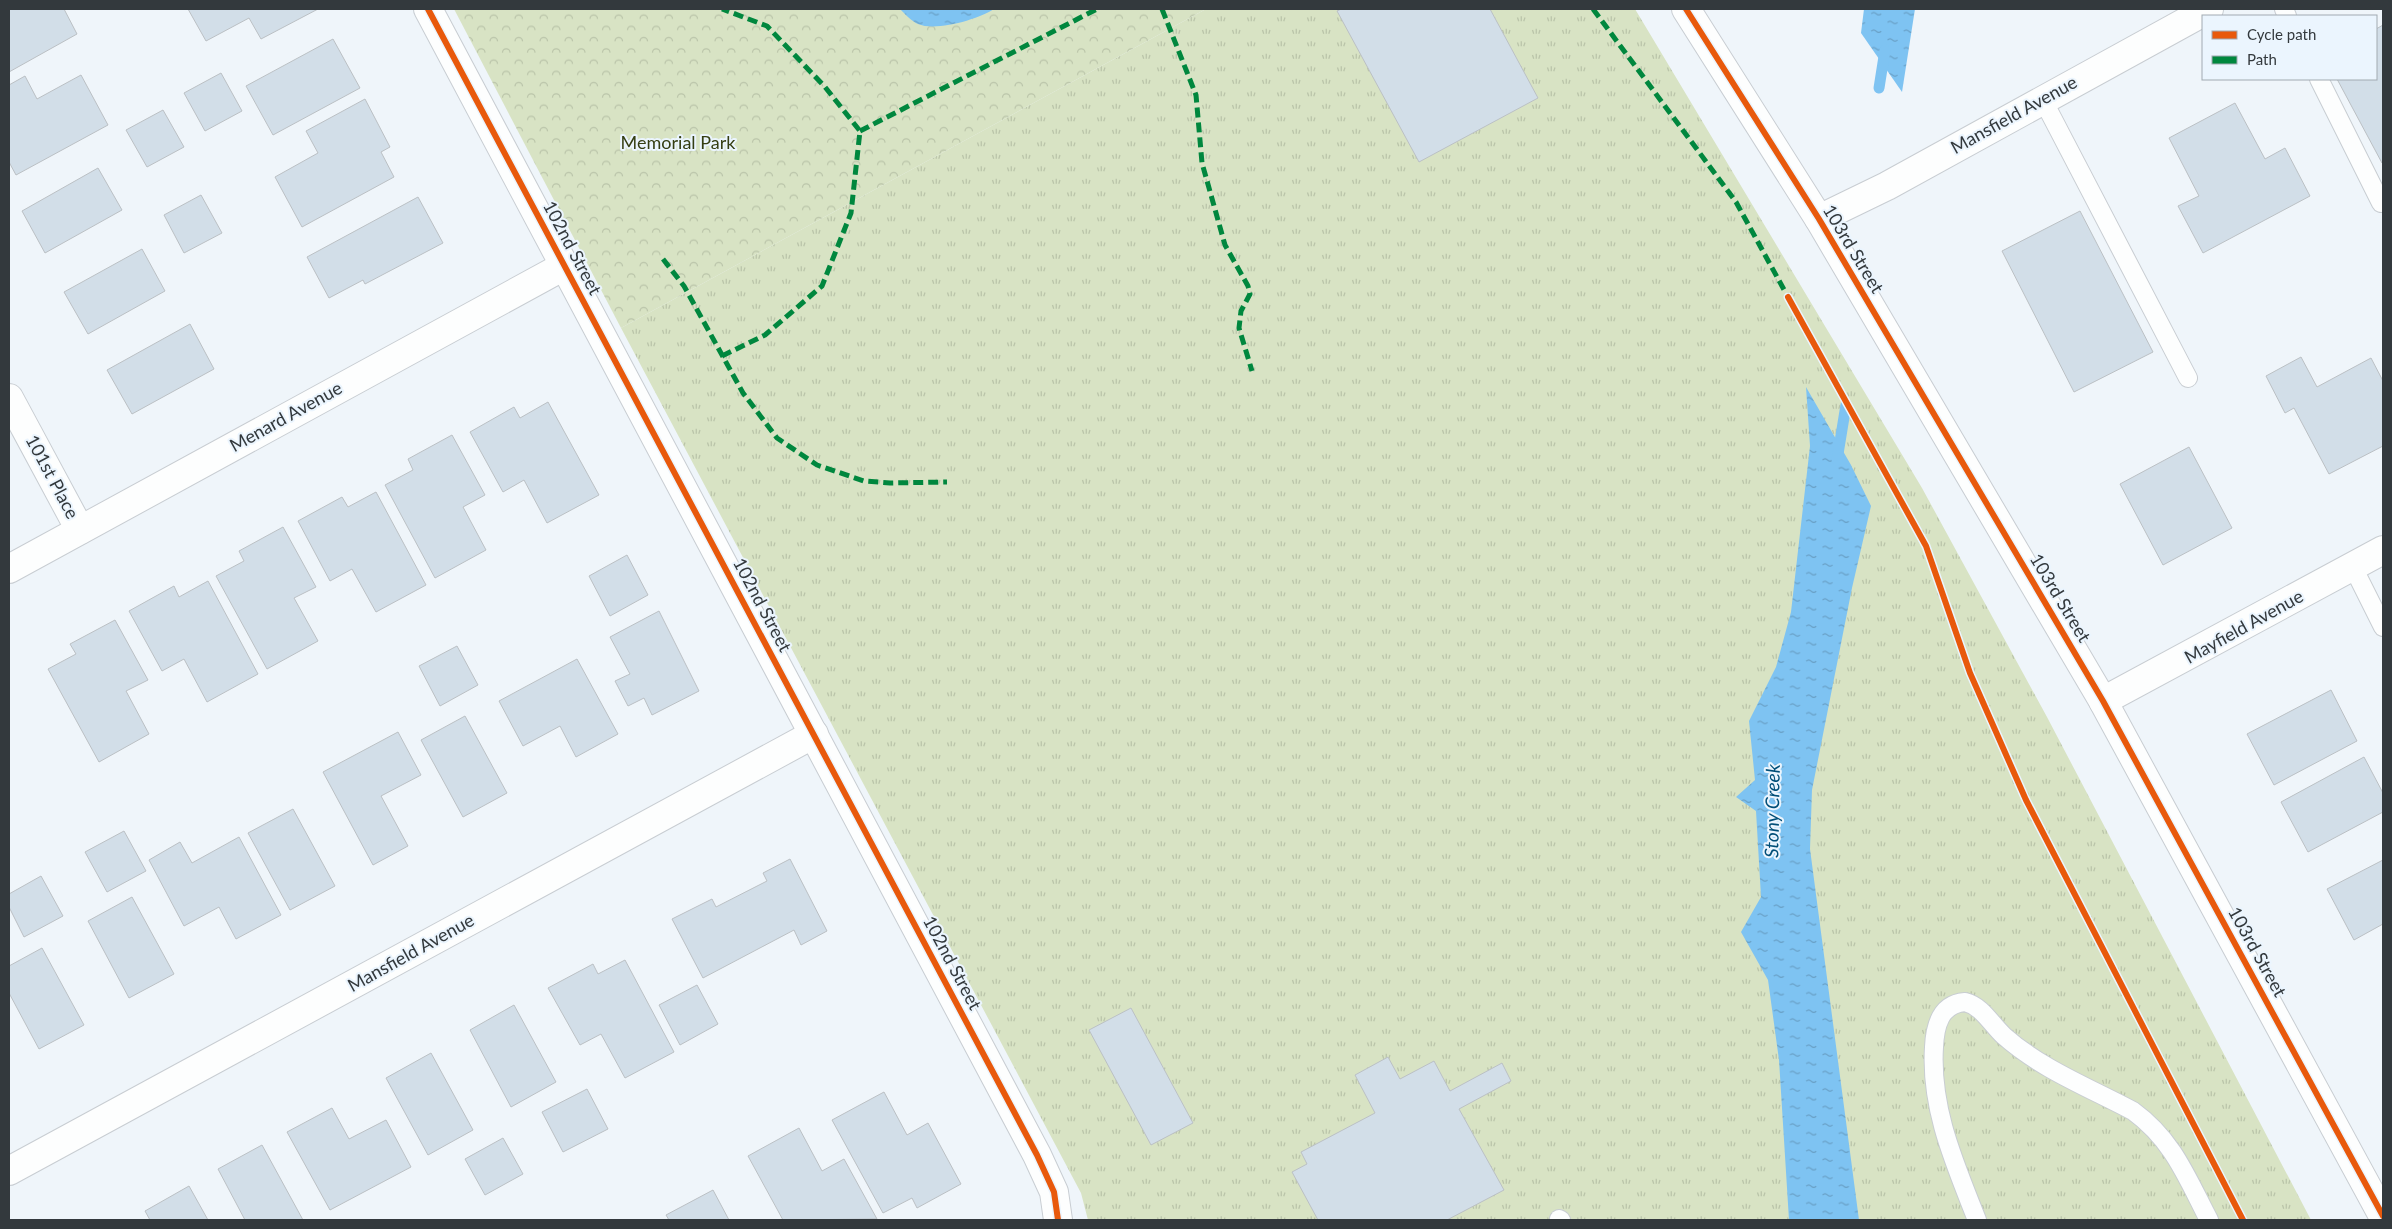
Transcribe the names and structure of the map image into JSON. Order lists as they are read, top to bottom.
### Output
{
  "streets": {
    "street": [
      "Mansfield Avenue",
      "102nd Street",
      "103rd Street",
      "Menard Avenue",
      "101st Place",
      "Mayfield Avenue"
    ]
  },
  "crossings": [
    ["Mansfield Avenue", "102nd Street"],
    ["Mansfield Avenue", "103rd Street"],
    ["102nd Street", "Menard Avenue"],
    ["103rd Street", "Mayfield Avenue"],
    ["Menard Avenue", "101st Place"]
  ],
  "water": ["Stony Creek"],
  "parks": ["Memorial Park"],
  "legend": ["Cycle path", "Path"]
}
